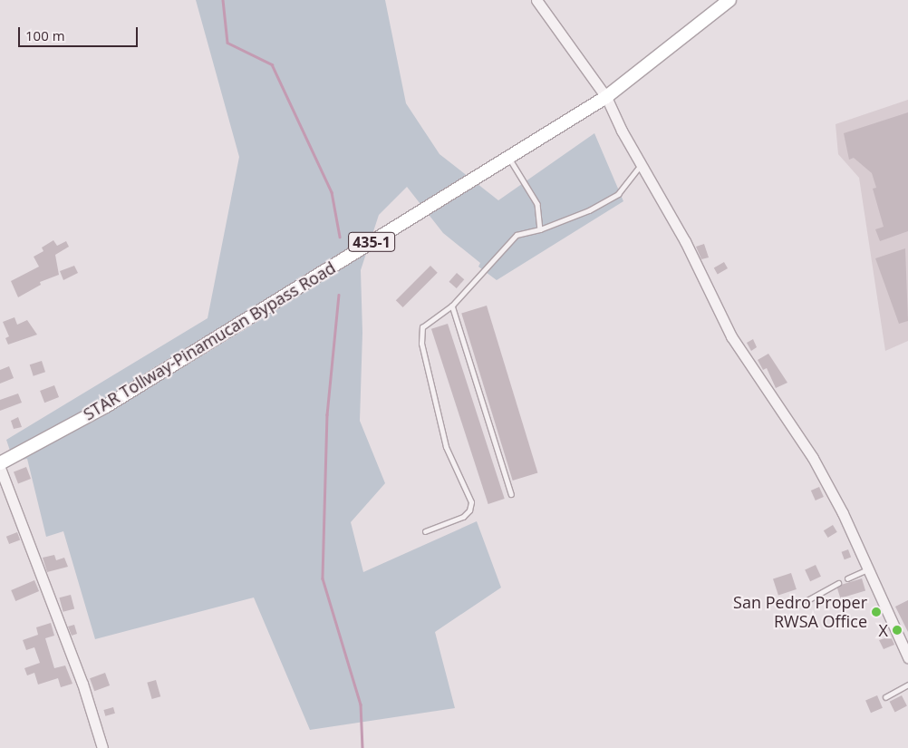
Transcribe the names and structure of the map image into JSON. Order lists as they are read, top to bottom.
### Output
{
  "streets": {
    "main road": ["435-1", "STAR Tollway-Pinamucan Bypass Road"]
  },
  "places": ["San Pedro Proper RWSA Office", "X"],
  "scale_bar": "100 m"
}
